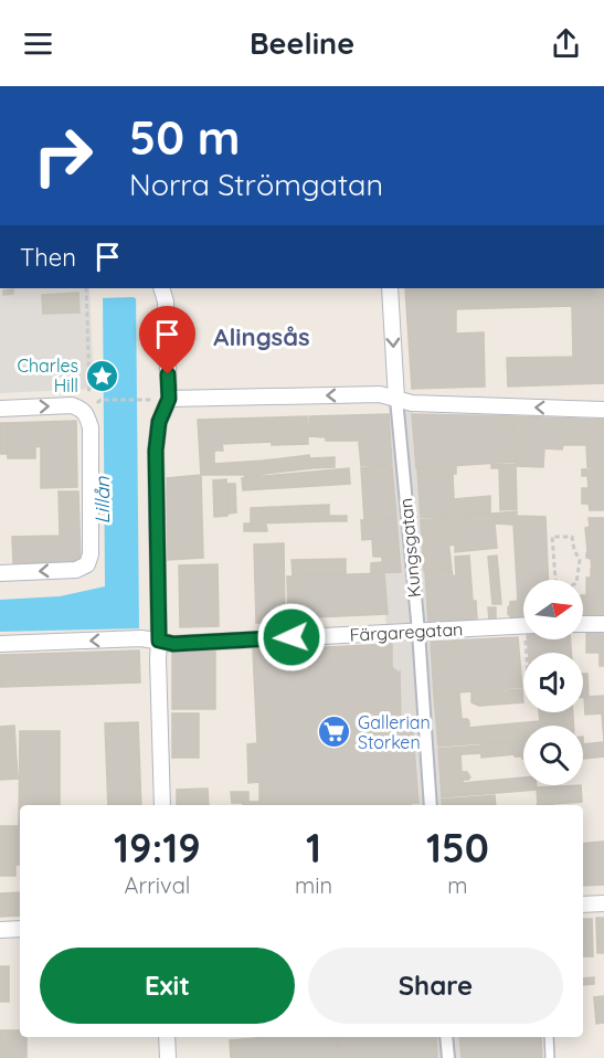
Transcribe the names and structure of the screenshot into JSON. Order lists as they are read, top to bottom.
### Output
{
  "streets": {
    "street": ["Kungsgatan", "Färgaregatan"]
  },
  "crossings": [
    ["Kungsgatan", "Färgaregatan"]
  ],
  "districts": ["Alingsås"],
  "water": ["Lillån"],
  "places": {
    "place": ["Charles Hill"],
    "supermarket": ["Gallerian Storken"]
  },
  "north": "right",
  "page": {
    "header": "Beeline",
    "turn": ["50 m", "Norra Strömgatan"],
    "then": "Then",
    "eta": [
      "19:19",
      "Arrival",
      "1",
      "min",
      "150",
      "m"
    ],
    "buttons": ["Exit", "Share"]
  }
}
